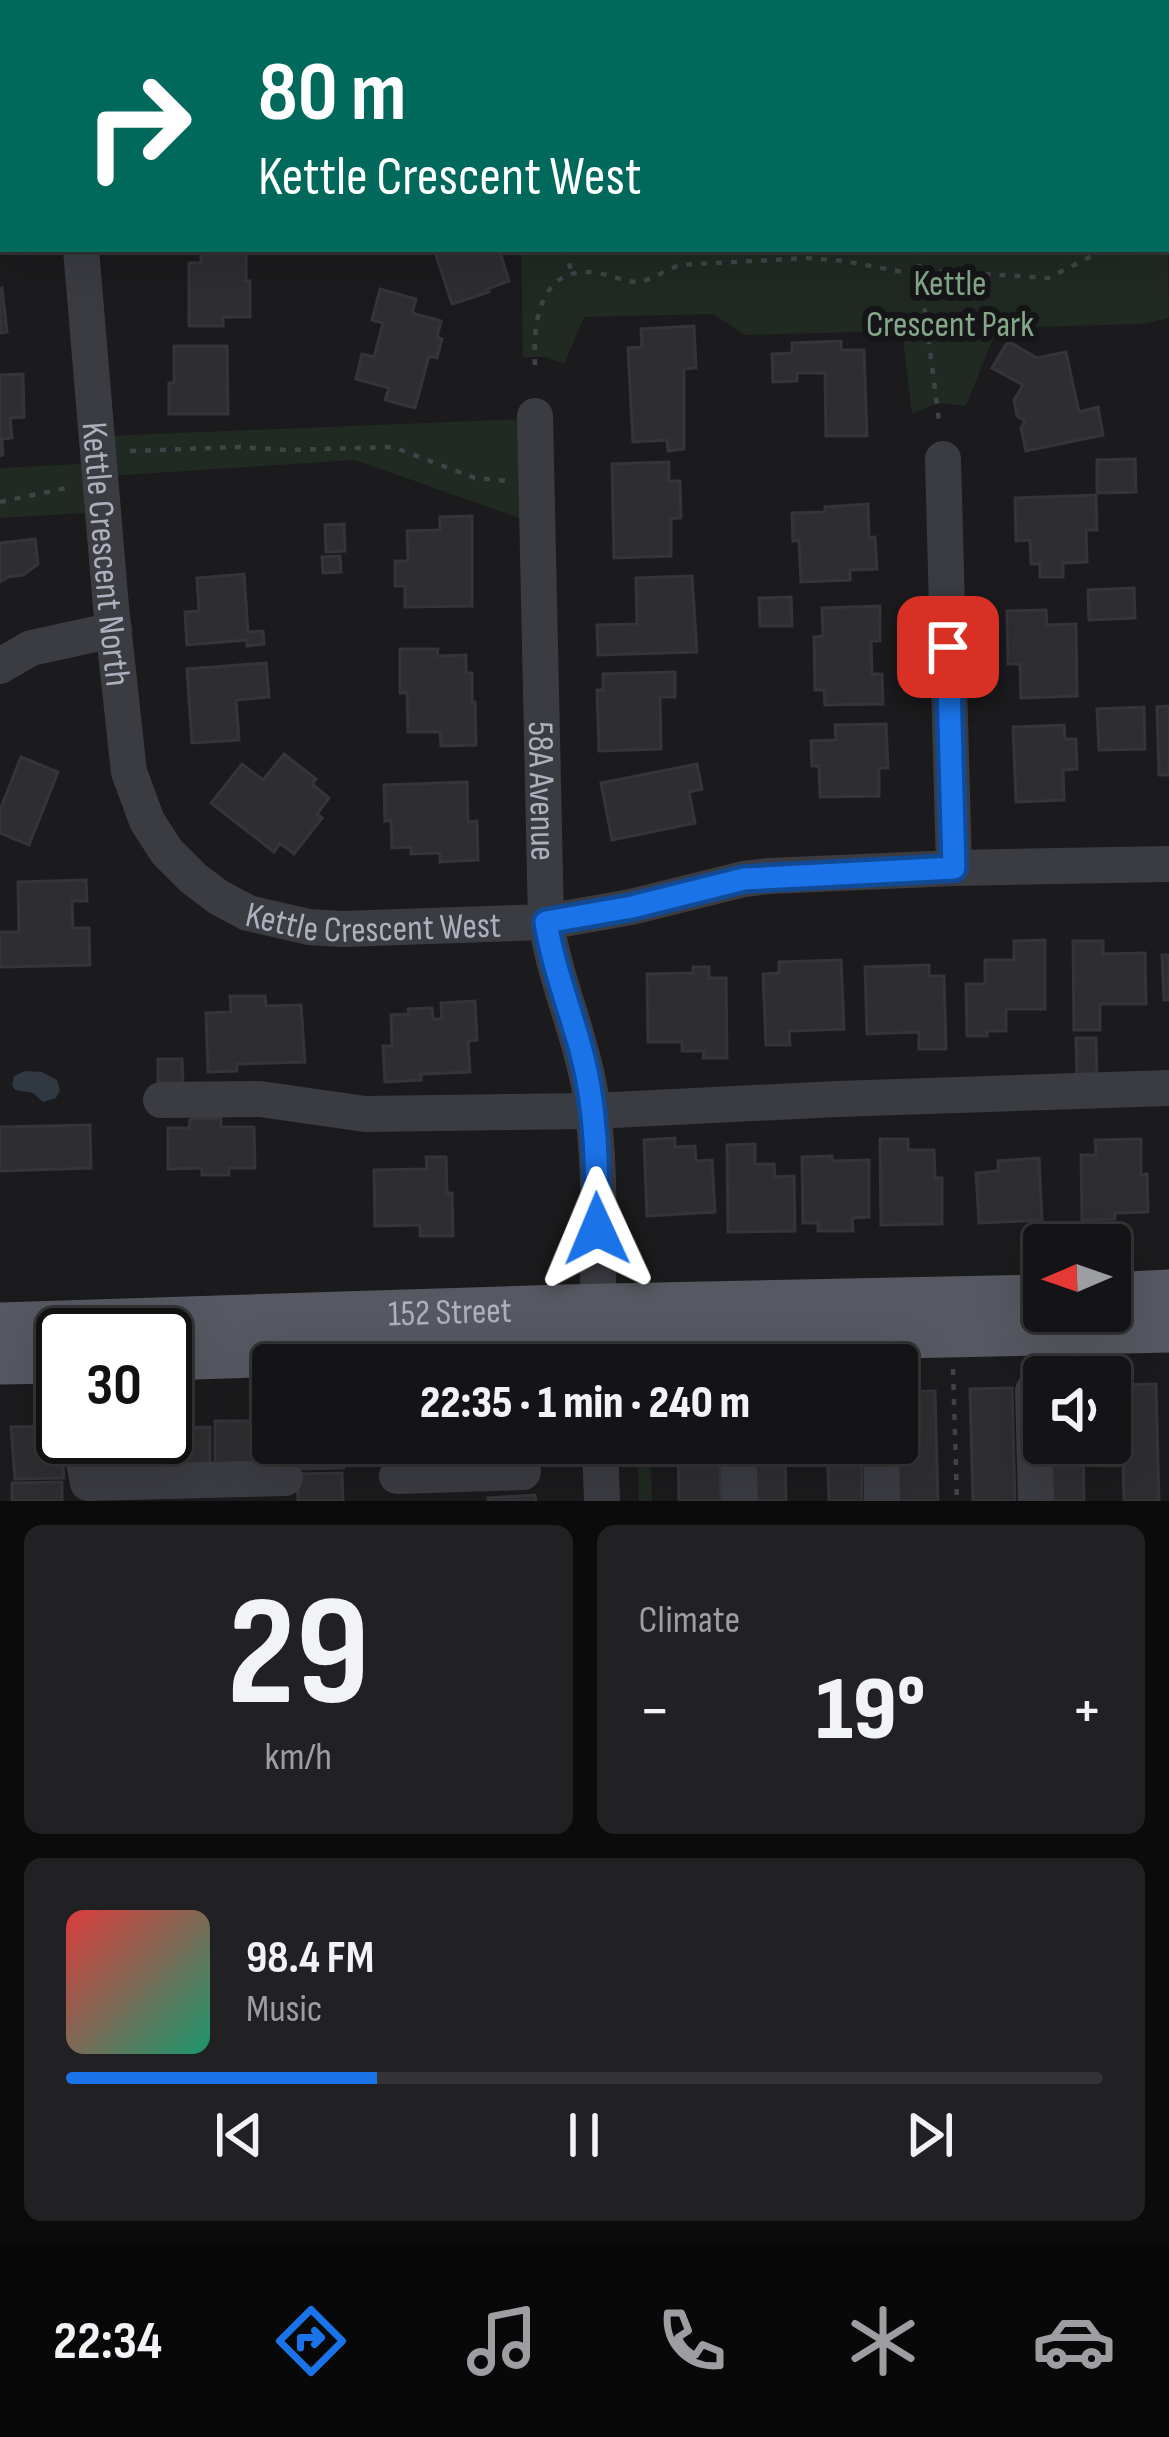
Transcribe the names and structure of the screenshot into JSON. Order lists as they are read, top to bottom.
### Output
{
  "streets": {
    "main road": ["152 Street"],
    "street": ["Kettle Crescent North", "58A Avenue", "Kettle Crescent West"]
  },
  "crossings": [
    ["Kettle Crescent North", "Kettle Crescent West"],
    ["58A Avenue", "Kettle Crescent West"],
    ["58A Avenue", "152 Street"]
  ],
  "parks": ["Kettle Crescent Park"],
  "north": "left",
  "page": {
    "turn": ["80 m", "Kettle Crescent West"],
    "limit": "30",
    "trip": "22:35 · 1 min · 240 m",
    "tile": [
      ["29", "km/h"],
      "Climate"
    ],
    "heat": ["−", "19°", "+"],
    "song": ["98.4 FM", "Music"],
    "tabs": "22:34"
  }
}
